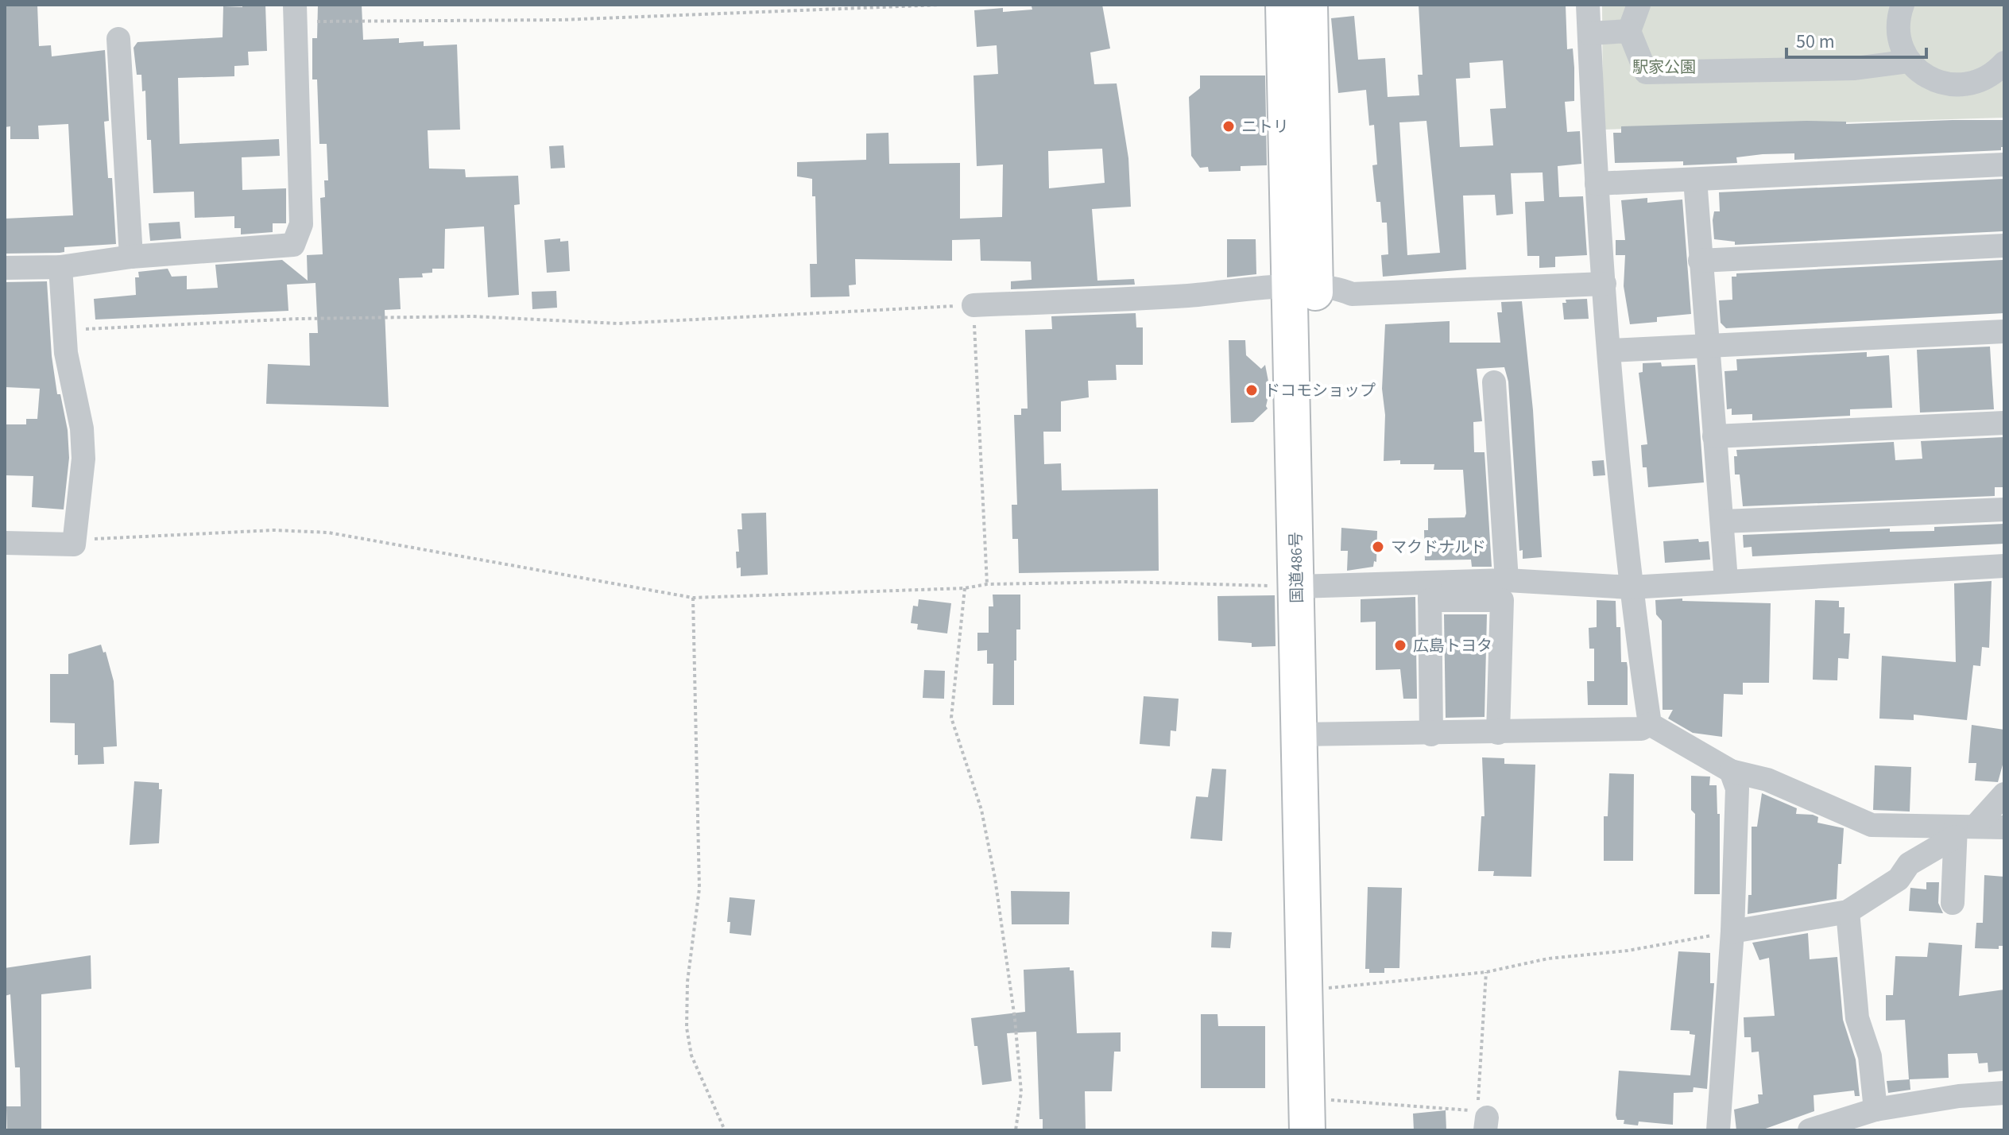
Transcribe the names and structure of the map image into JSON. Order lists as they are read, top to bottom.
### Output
{
  "streets": {
    "highway": ["国道486号"]
  },
  "parks": ["駅家公園"],
  "places": [
    "ニトリ",
    "ドコモショップ",
    "マクドナルド",
    "広島トヨタ"
  ],
  "scale_bar": "50 m"
}
